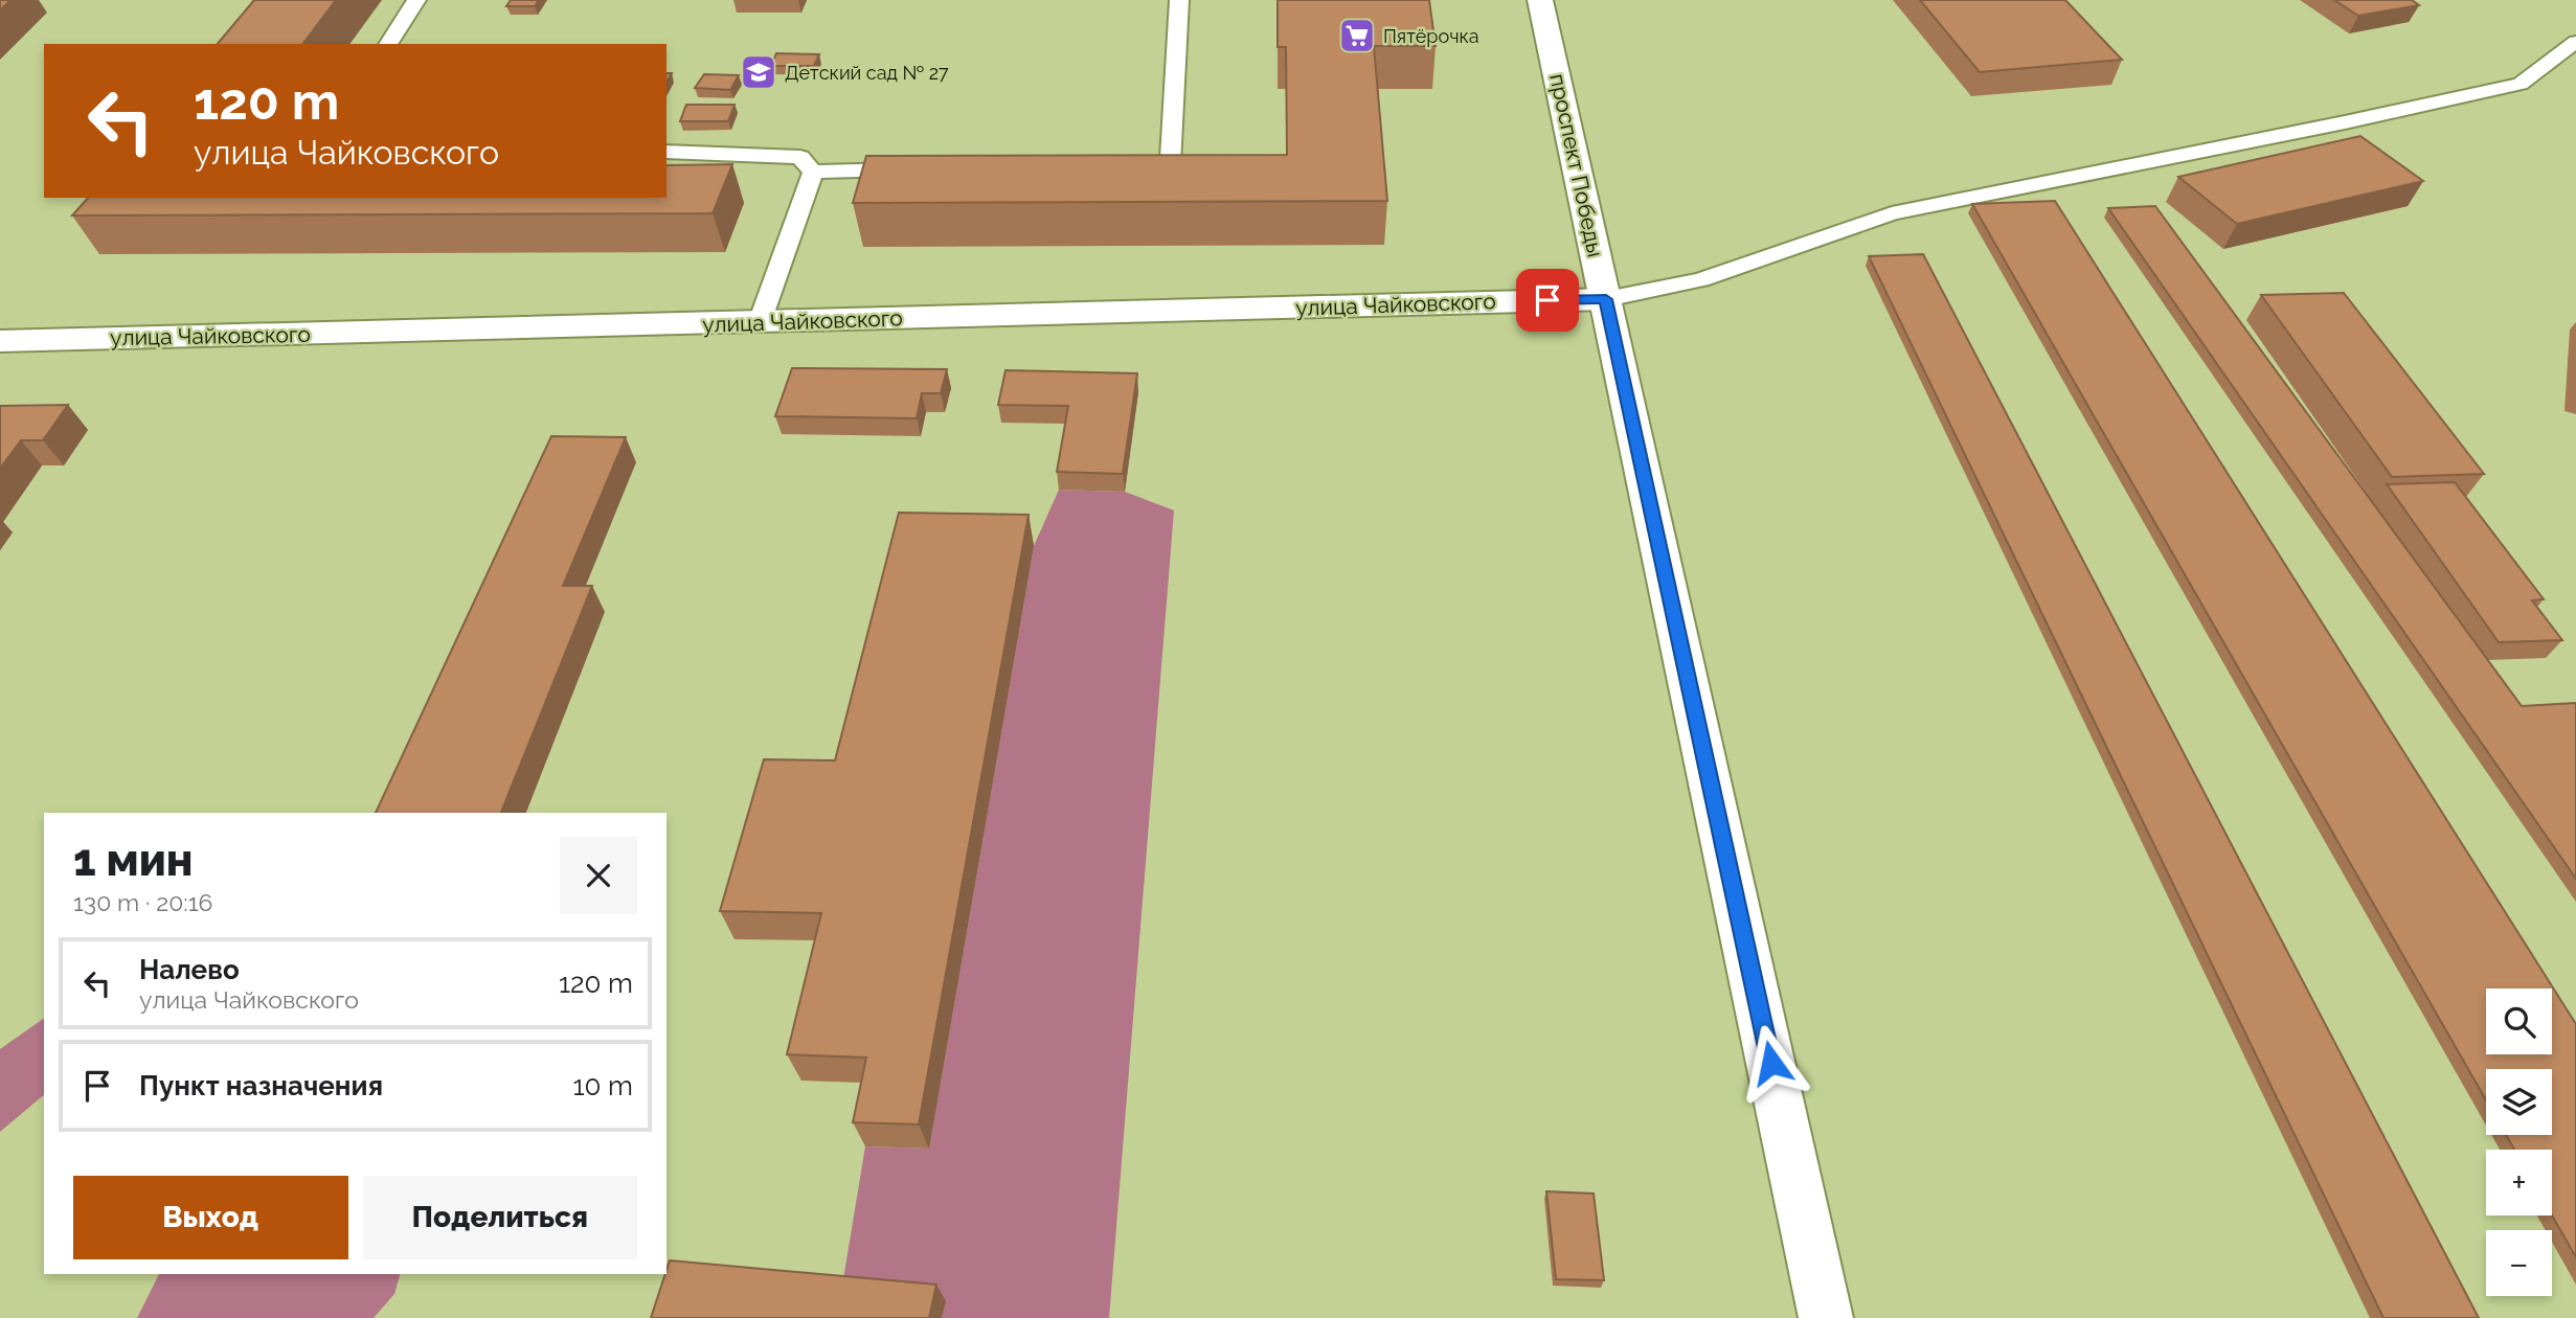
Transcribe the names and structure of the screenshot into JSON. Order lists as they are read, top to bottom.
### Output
{
  "streets": {
    "street": ["проспект Победы", "улица Чайковского"]
  },
  "crossings": [
    ["проспект Победы", "улица Чайковского"]
  ],
  "places": {
    "supermarket": ["Пятёрочка"],
    "school or university": ["Детский сад № 27"]
  },
  "page": {
    "turn": ["120 m", "улица Чайковского"],
    "heading": ["1 мин", "130 m · 20:16"],
    "list": [
      {
        "name": "Налево",
        "note": "улица Чайковского",
        "value": "120 m"
      },
      {
        "name": "Пункт назначения",
        "value": "10 m"
      }
    ],
    "map_buttons": ["+", "−"],
    "buttons": ["Выход", "Поделиться"]
  }
}
